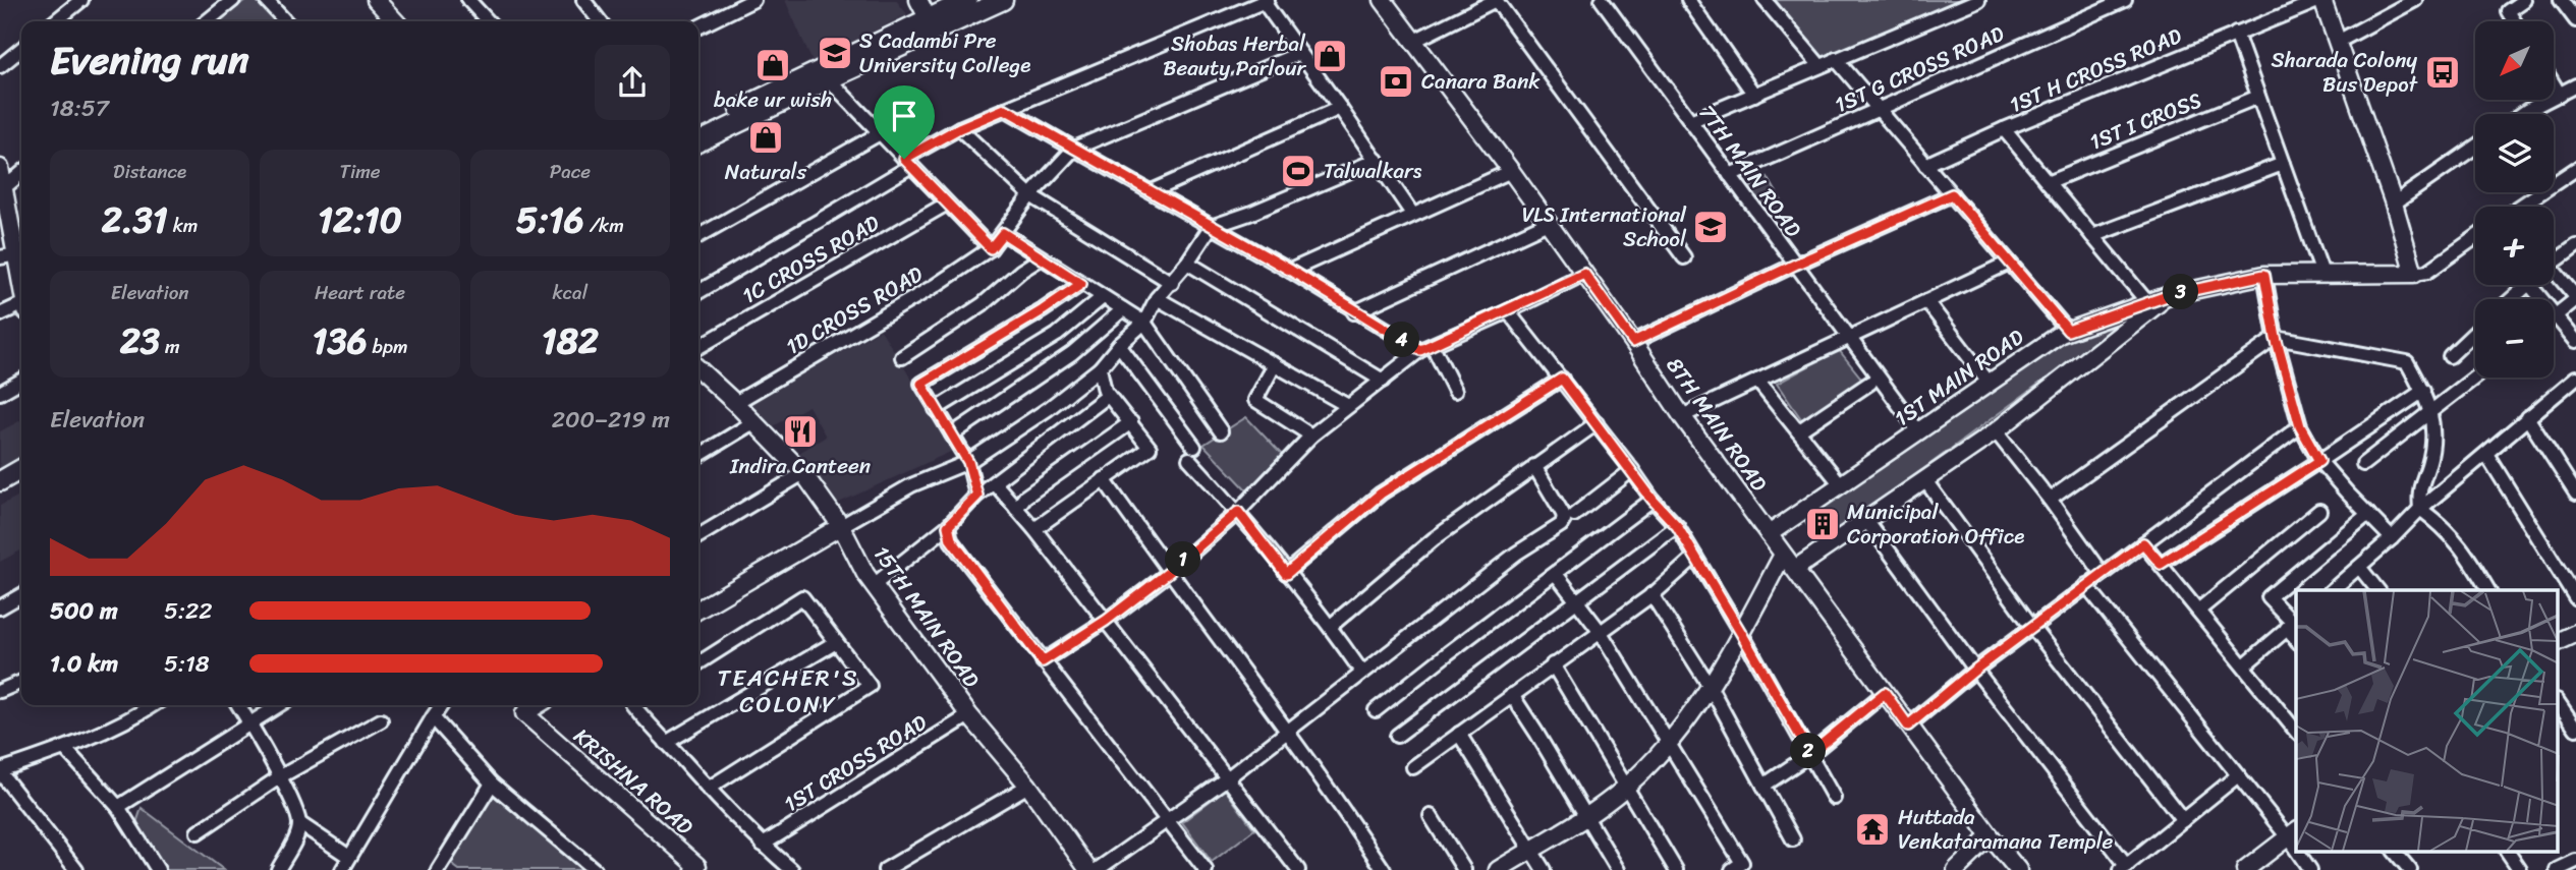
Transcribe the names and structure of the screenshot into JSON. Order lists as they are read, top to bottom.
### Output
{
  "streets": {
    "street": [
      "1ST G CROSS ROAD",
      "1ST H CROSS ROAD",
      "1ST I CROSS",
      "7TH MAIN ROAD",
      "1C CROSS ROAD",
      "1D CROSS ROAD",
      "1ST MAIN ROAD",
      "8TH MAIN ROAD",
      "15TH MAIN ROAD",
      "1ST CROSS ROAD",
      "KRISHNA ROAD"
    ]
  },
  "crossings": [
    ["1ST G CROSS ROAD", "7TH MAIN ROAD"],
    ["7TH MAIN ROAD", "1ST MAIN ROAD"],
    ["1D CROSS ROAD", "15TH MAIN ROAD"],
    ["1ST MAIN ROAD", "8TH MAIN ROAD"],
    ["15TH MAIN ROAD", "1ST CROSS ROAD"]
  ],
  "districts": ["TEACHER'S COLONY"],
  "places": {
    "school or university": ["S Cadambi Pre University College", "VLS International School"],
    "shop": ["Shobas Herbal Beauty Parlour", "bake ur wish", "Naturals"],
    "bus stop": ["Sharada Colony Bus Depot"],
    "bank": ["Canara Bank"],
    "sports": ["Talwalkars"],
    "restaurant": ["Indira Canteen"],
    "building": ["Municipal Corporation Office"],
    "temple": ["Huttada Venkataramana Temple"]
  },
  "north": "bottom left",
  "page": {
    "map_buttons": ["+", "−"],
    "heading": ["Evening run", "18:57"],
    "stats": [
      ["Distance", "2.31 km"],
      ["Time", "12:10"],
      ["Pace", "5:16 /km"],
      ["Elevation", "23 m"],
      ["Heart rate", "136 bpm"],
      ["kcal", "182"]
    ],
    "pins": [
      "3",
      "4",
      "1",
      "2"
    ],
    "chart": ["Elevation", "200–219 m"],
    "list": [
      {
        "name": "500 m",
        "note": "5:22"
      },
      {
        "name": "1.0 km",
        "note": "5:18"
      }
    ]
  }
}
